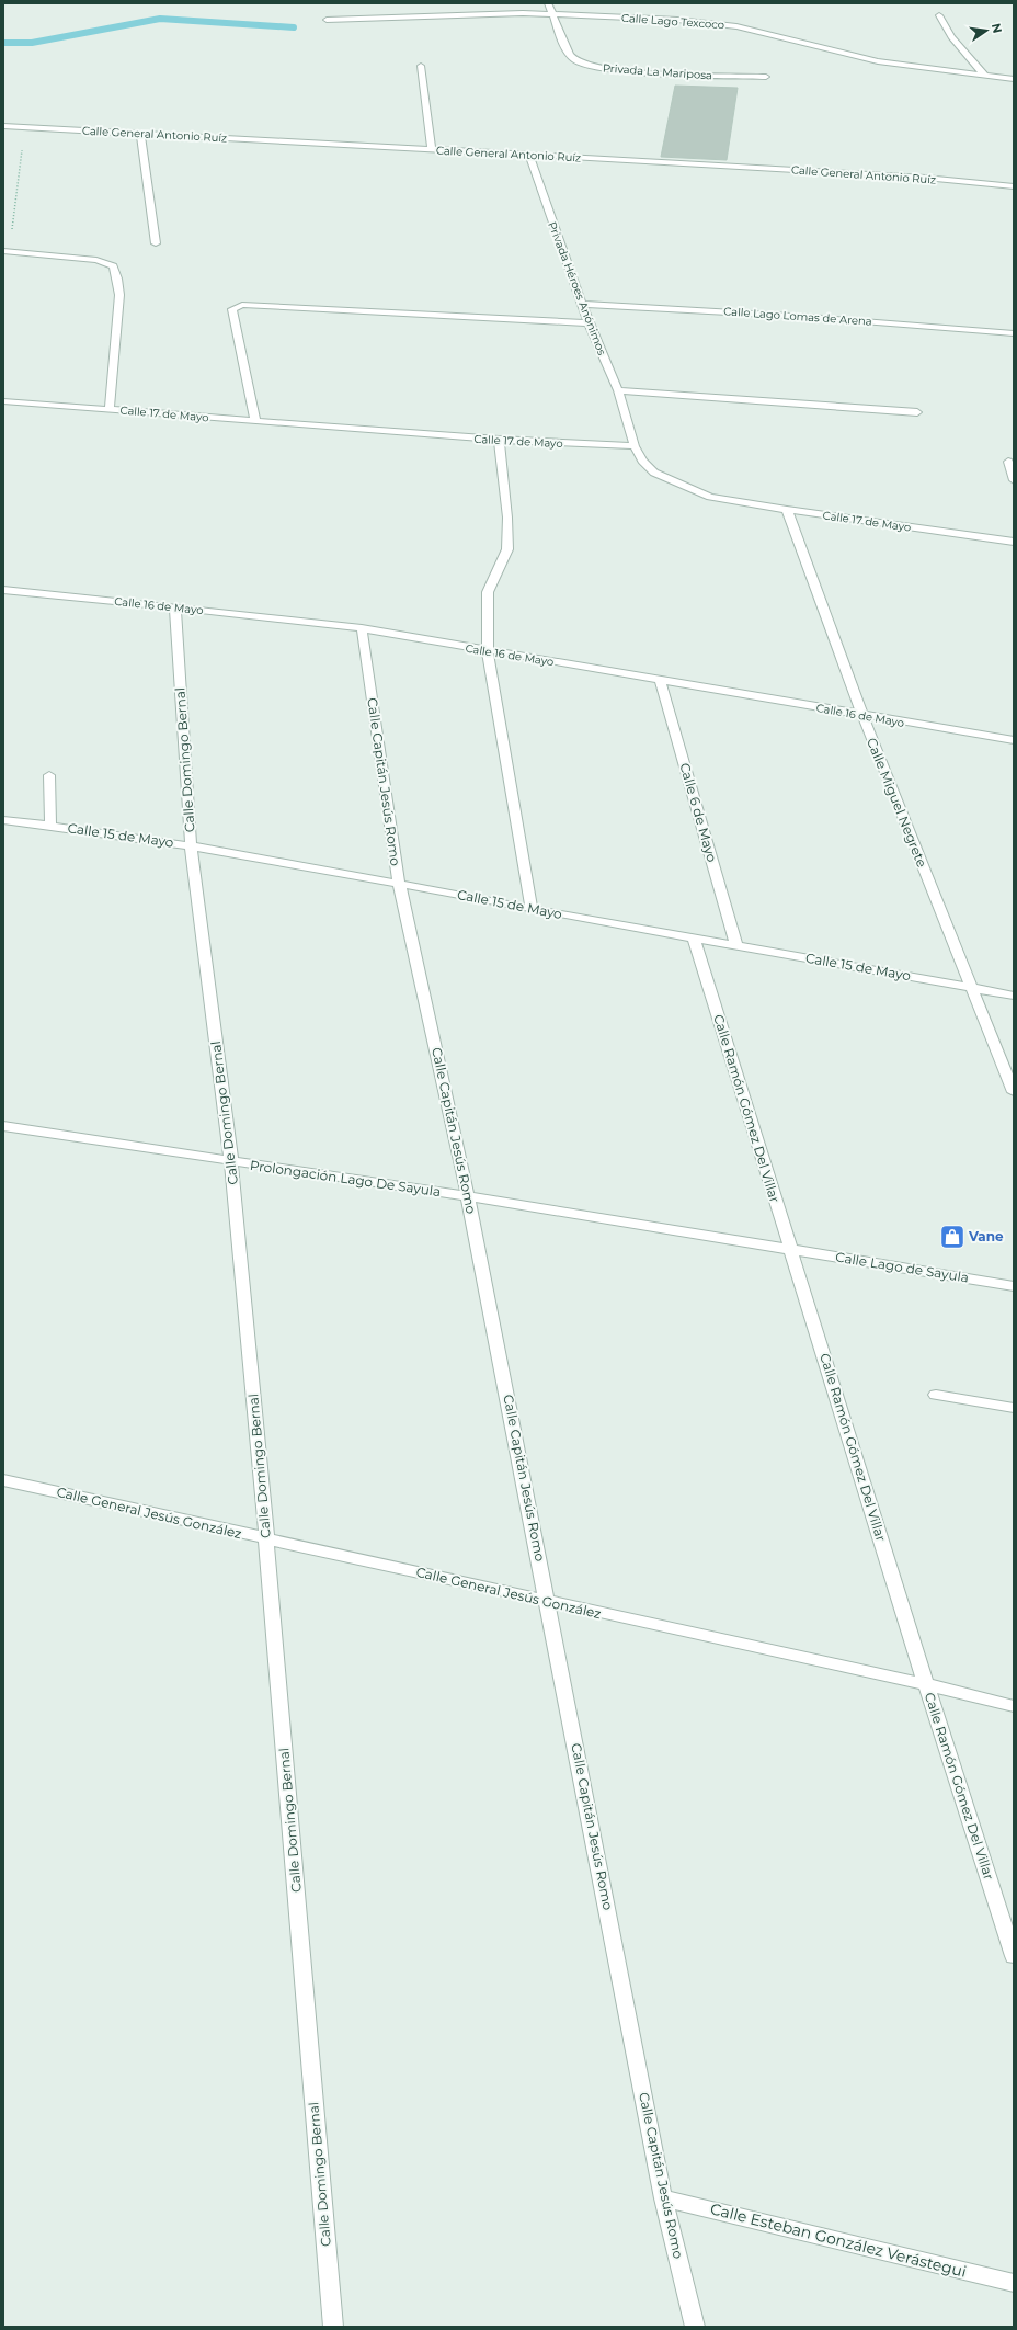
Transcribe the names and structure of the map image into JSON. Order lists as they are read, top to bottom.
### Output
{
  "streets": {
    "street": [
      "Calle Lago Texcoco",
      "Privada La Mariposa",
      "Calle General Antonio Ruíz",
      "Privada Héroes Anónimos",
      "Calle Lago Lomas de Arena",
      "Calle 17 de Mayo",
      "Calle 16 de Mayo",
      "Calle Domingo Bernal",
      "Calle Capitán Jesús Romo",
      "Calle Miguel Negrete",
      "Calle 6 de Mayo",
      "Calle 15 de Mayo",
      "Calle Ramón Gómez Del Villar",
      "Prolongación Lago De Sayula",
      "Calle Lago de Sayula",
      "Calle General Jesús González",
      "Calle Esteban González Verástegui"
    ]
  },
  "crossings": [
    ["Calle Lago Texcoco", "Privada La Mariposa"],
    ["Calle General Antonio Ruíz", "Privada Héroes Anónimos"],
    ["Privada Héroes Anónimos", "Calle Lago Lomas de Arena"],
    ["Privada Héroes Anónimos", "Calle 17 de Mayo"],
    ["Calle 17 de Mayo", "Calle Miguel Negrete"],
    ["Calle 16 de Mayo", "Calle Domingo Bernal"],
    ["Calle 16 de Mayo", "Calle Capitán Jesús Romo"],
    ["Calle 16 de Mayo", "Calle Miguel Negrete"],
    ["Calle 16 de Mayo", "Calle 6 de Mayo"],
    ["Calle Domingo Bernal", "Calle 15 de Mayo"],
    ["Calle Domingo Bernal", "Prolongación Lago De Sayula"],
    ["Calle Domingo Bernal", "Calle General Jesús González"],
    ["Calle Capitán Jesús Romo", "Calle 15 de Mayo"],
    ["Calle Capitán Jesús Romo", "Prolongación Lago De Sayula"],
    ["Calle Capitán Jesús Romo", "Calle General Jesús González"],
    ["Calle Capitán Jesús Romo", "Calle Esteban González Verástegui"],
    ["Calle Miguel Negrete", "Calle 15 de Mayo"],
    ["Calle 6 de Mayo", "Calle 15 de Mayo"],
    ["Calle 15 de Mayo", "Calle Ramón Gómez Del Villar"],
    ["Calle Ramón Gómez Del Villar", "Prolongación Lago De Sayula"],
    ["Calle Ramón Gómez Del Villar", "Calle Lago de Sayula"],
    ["Calle Ramón Gómez Del Villar", "Calle General Jesús González"],
    ["Prolongación Lago De Sayula", "Calle Lago de Sayula"]
  ],
  "places": {
    "shop": ["Vane"]
  },
  "north": "right"
}
